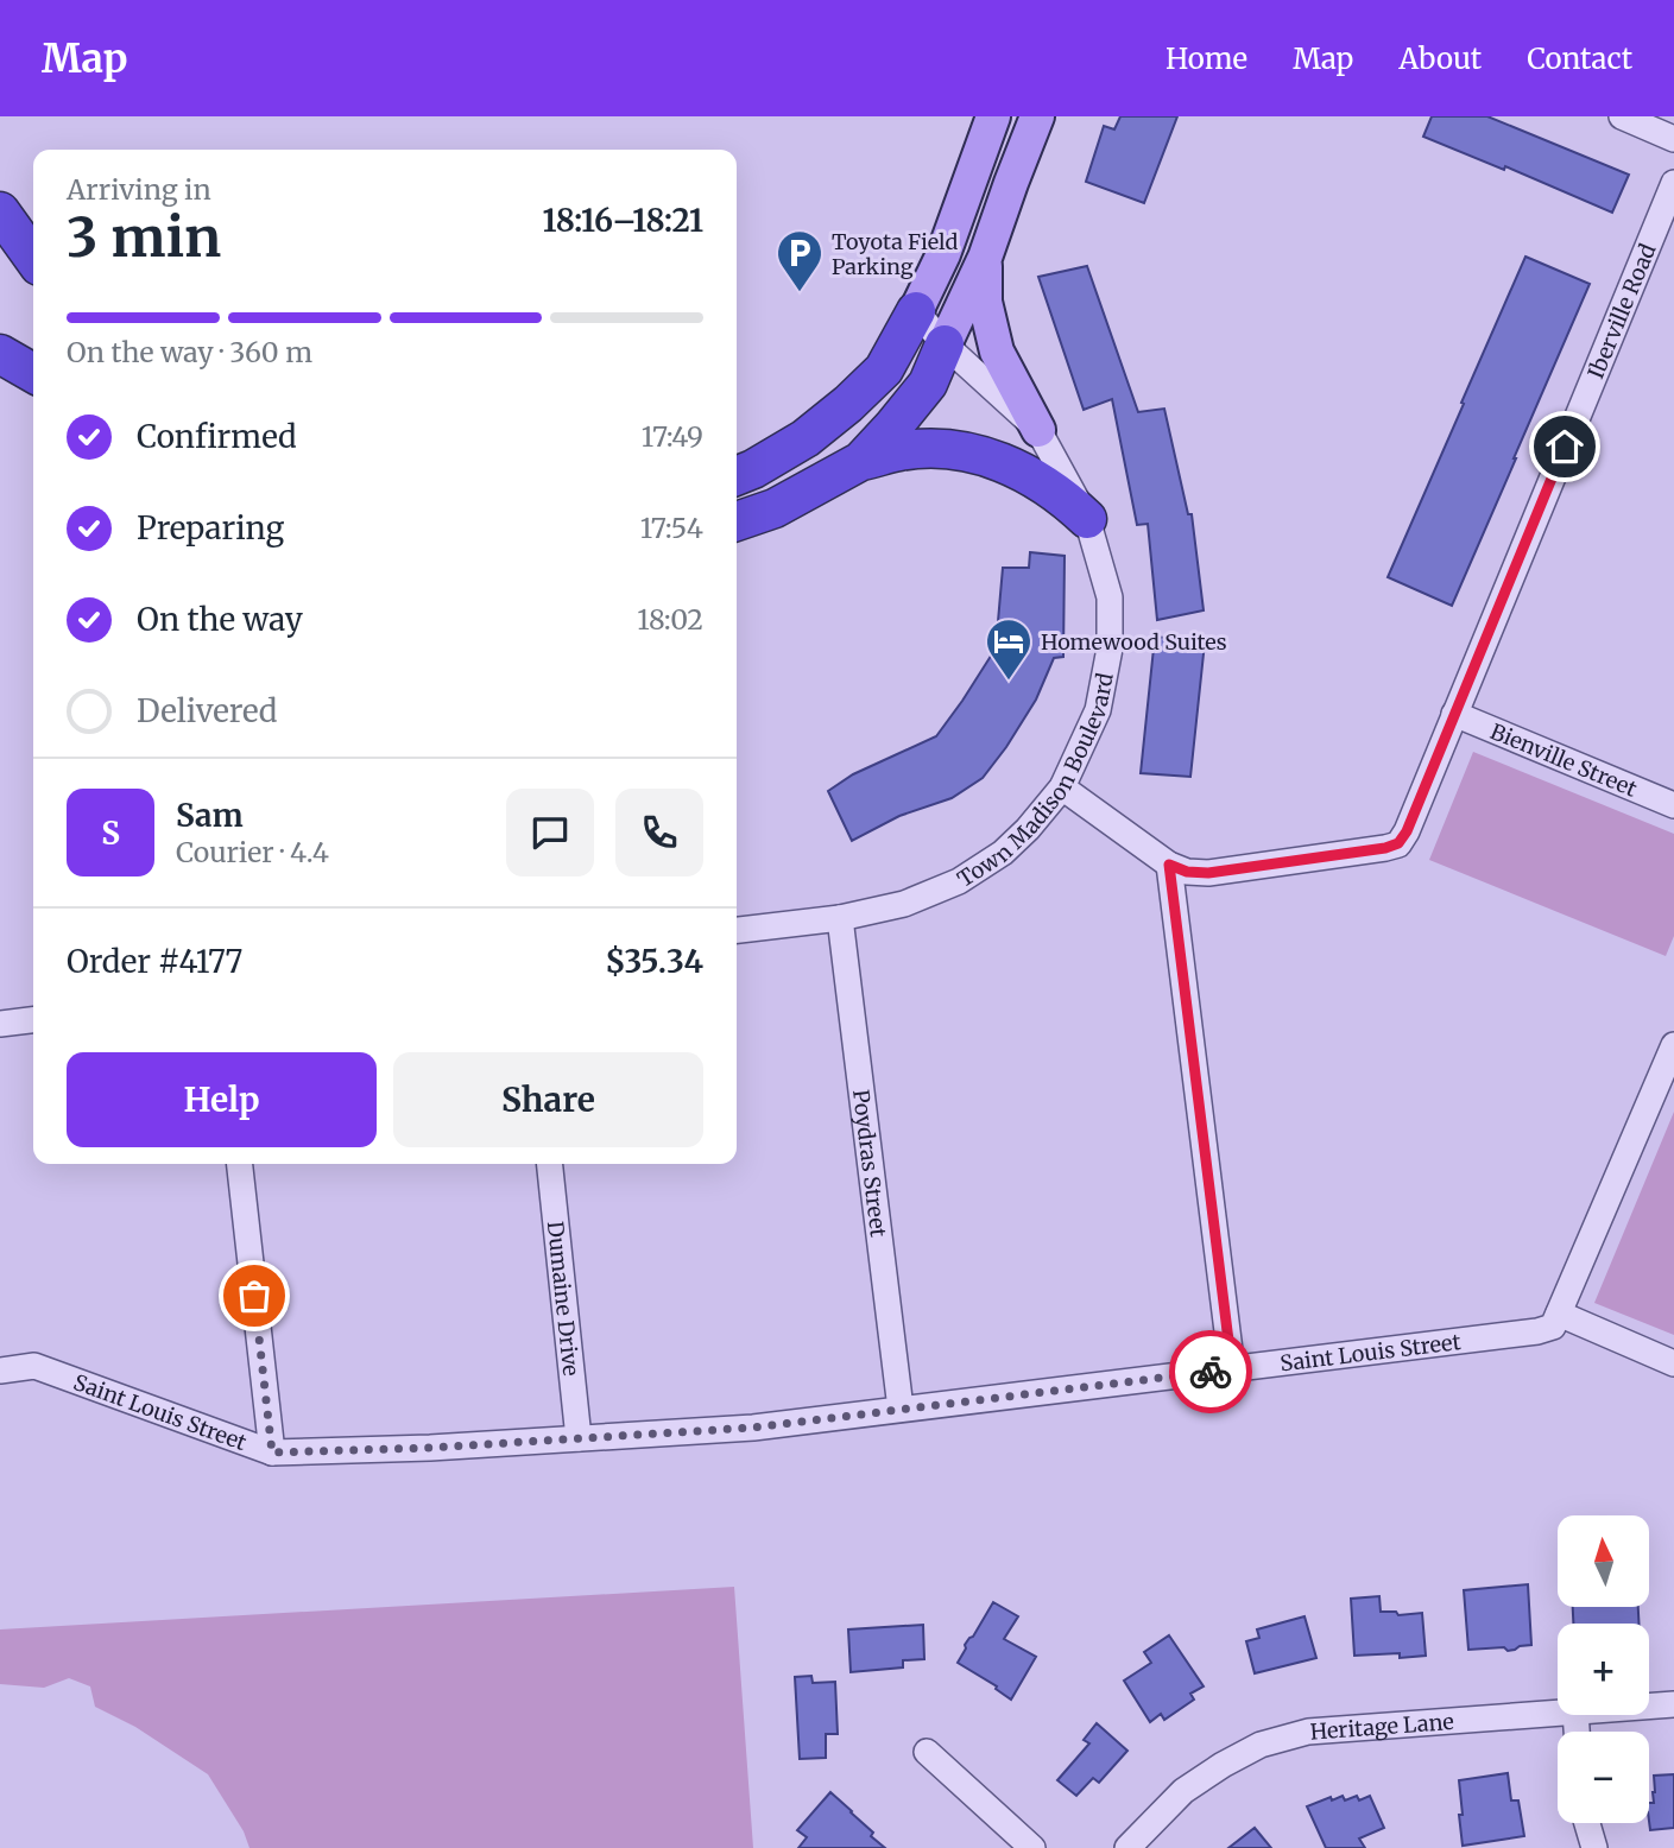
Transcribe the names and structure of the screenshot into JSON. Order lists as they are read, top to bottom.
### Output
{
  "streets": {
    "street": [
      "Iberville Road",
      "Bienville Street",
      "Town Madison Boulevard",
      "Poydras Street",
      "Dumaine Drive",
      "Saint Louis Street",
      "Heritage Lane"
    ]
  },
  "crossings": [
    ["Iberville Road", "Bienville Street"],
    ["Town Madison Boulevard", "Poydras Street"],
    ["Poydras Street", "Saint Louis Street"],
    ["Dumaine Drive", "Saint Louis Street"]
  ],
  "places": {
    "parking": ["Toyota Field Parking"],
    "hotel": ["Homewood Suites"]
  },
  "north": "top",
  "page": {
    "header": "Map",
    "nav": [
      "Home",
      "Map",
      "About",
      "Contact"
    ],
    "heading": ["3 min", "Arriving in", "18:16–18:21"],
    "panel": [
      "Sam",
      "Courier · 4.4",
      "Order #4177",
      "$35.34"
    ],
    "bar": "On the way · 360 m",
    "list": [
      ["Confirmed", "17:49"],
      ["Preparing", "17:54"],
      ["On the way", "18:02"],
      "Delivered"
    ],
    "round": "S",
    "buttons": ["Help", "Share"],
    "map_buttons": ["+", "−"]
  }
}
